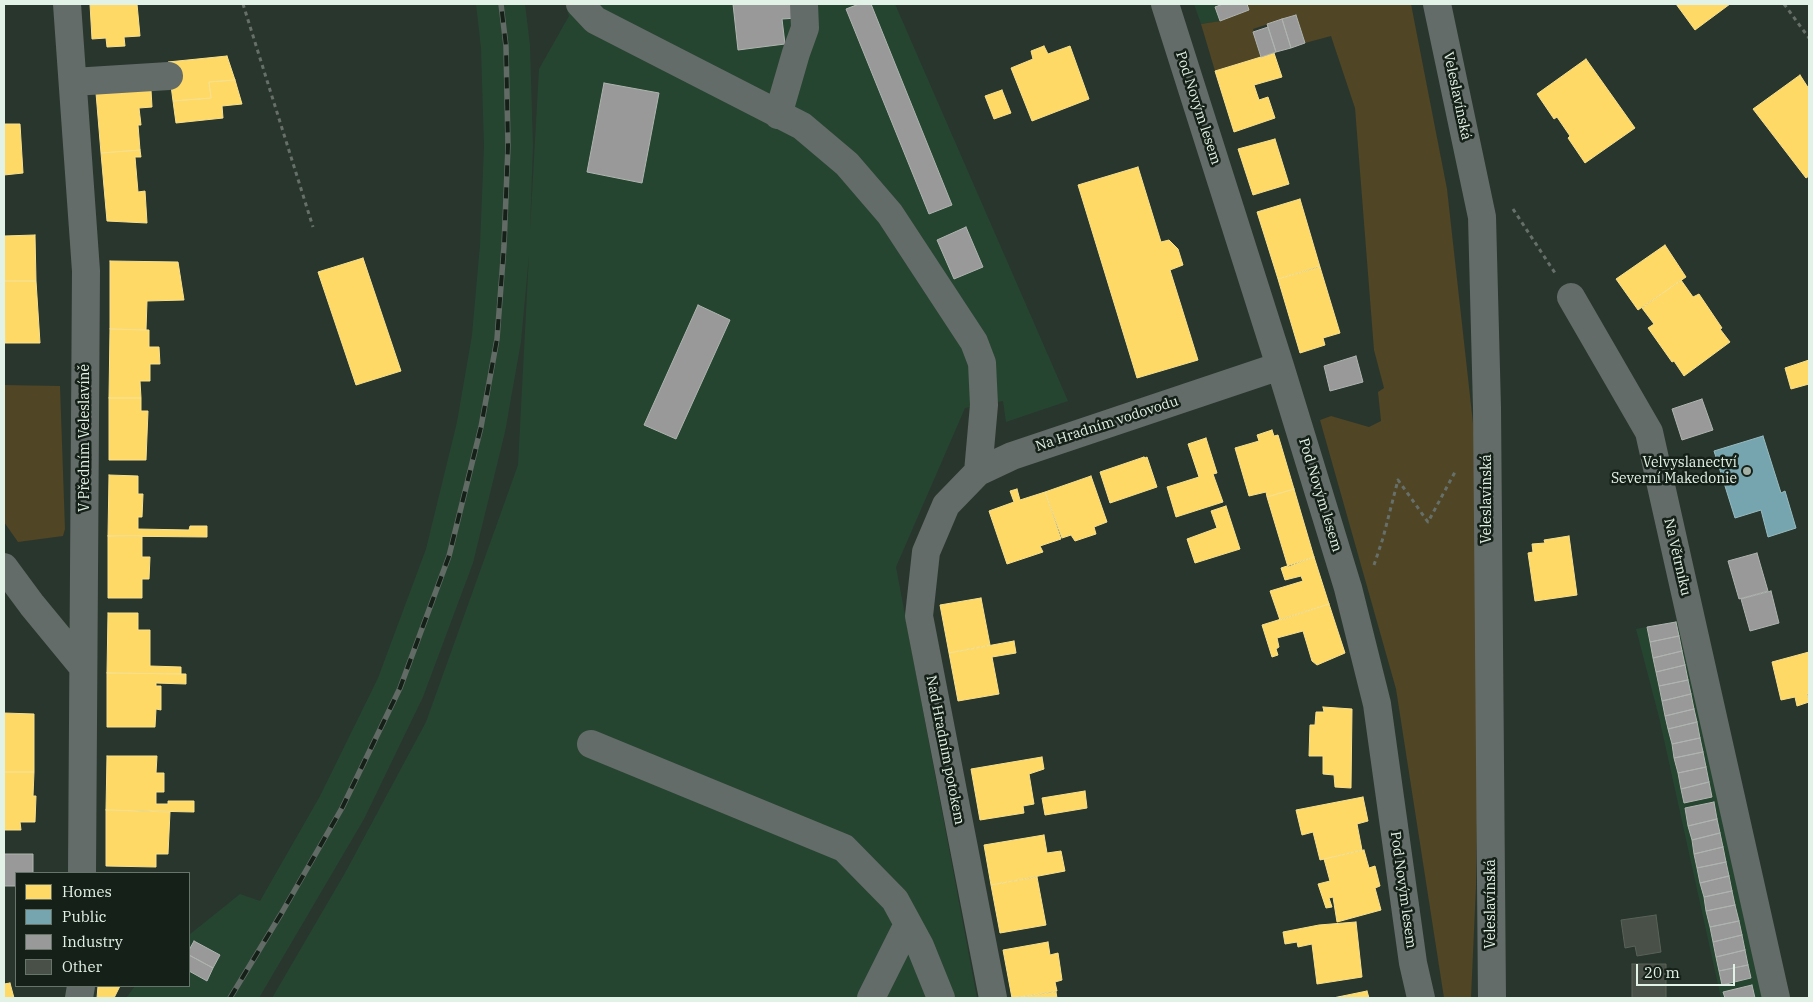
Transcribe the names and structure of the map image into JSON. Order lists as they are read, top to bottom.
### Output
{
  "streets": {
    "street": [
      "Veleslavínská",
      "Pod Novým lesem",
      "Na Hradním vodovodu",
      "V Předním Veleslavíně",
      "Na Větrníku",
      "Nad Hradním potokem"
    ]
  },
  "crossings": [
    ["Pod Novým lesem", "Na Hradním vodovodu"],
    ["Na Hradním vodovodu", "Nad Hradním potokem"]
  ],
  "places": ["Velvyslanectví Severní Makedonie"],
  "legend": [
    "Homes",
    "Public",
    "Industry",
    "Other"
  ],
  "scale_bar": "20 m"
}
